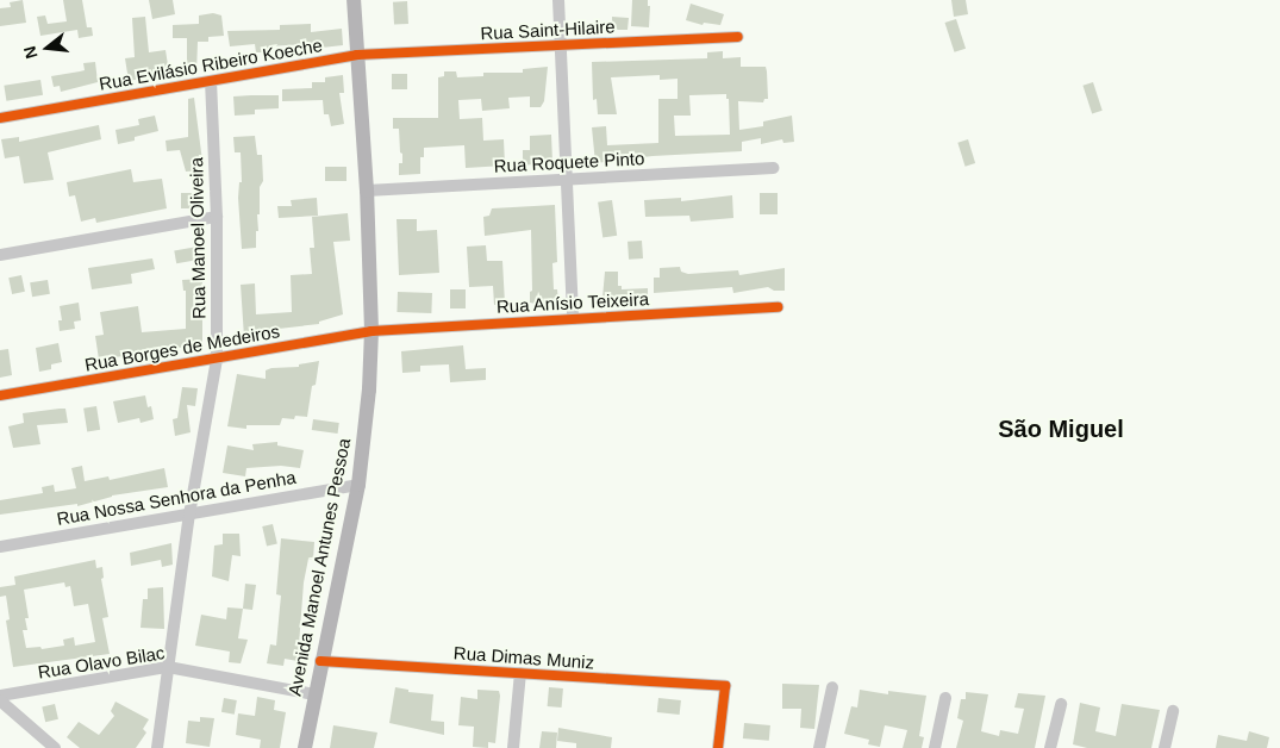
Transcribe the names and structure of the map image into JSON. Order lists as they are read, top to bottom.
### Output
{
  "streets": {
    "main road": ["Avenida Manoel Antunes Pessoa"],
    "street": [
      "Rua Saint-Hilaire",
      "Rua Evilásio Ribeiro Koeche",
      "Rua Roquete Pinto",
      "Rua Manoel Oliveira",
      "Rua Anísio Teixeira",
      "Rua Borges de Medeiros",
      "Rua Nossa Senhora da Penha",
      "Rua Dimas Muniz",
      "Rua Olavo Bilac"
    ]
  },
  "crossings": [
    ["Rua Saint-Hilaire", "Rua Evilásio Ribeiro Koeche"],
    ["Rua Saint-Hilaire", "Avenida Manoel Antunes Pessoa"],
    ["Rua Evilásio Ribeiro Koeche", "Rua Manoel Oliveira"],
    ["Rua Evilásio Ribeiro Koeche", "Avenida Manoel Antunes Pessoa"],
    ["Rua Roquete Pinto", "Avenida Manoel Antunes Pessoa"],
    ["Rua Manoel Oliveira", "Rua Borges de Medeiros"],
    ["Rua Manoel Oliveira", "Rua Nossa Senhora da Penha"],
    ["Rua Manoel Oliveira", "Rua Olavo Bilac"],
    ["Rua Anísio Teixeira", "Rua Borges de Medeiros"],
    ["Rua Anísio Teixeira", "Avenida Manoel Antunes Pessoa"],
    ["Rua Borges de Medeiros", "Avenida Manoel Antunes Pessoa"],
    ["Rua Nossa Senhora da Penha", "Avenida Manoel Antunes Pessoa"],
    ["Avenida Manoel Antunes Pessoa", "Rua Dimas Muniz"],
    ["Avenida Manoel Antunes Pessoa", "Rua Olavo Bilac"]
  ],
  "districts": ["São Miguel"],
  "north": "left"
}
